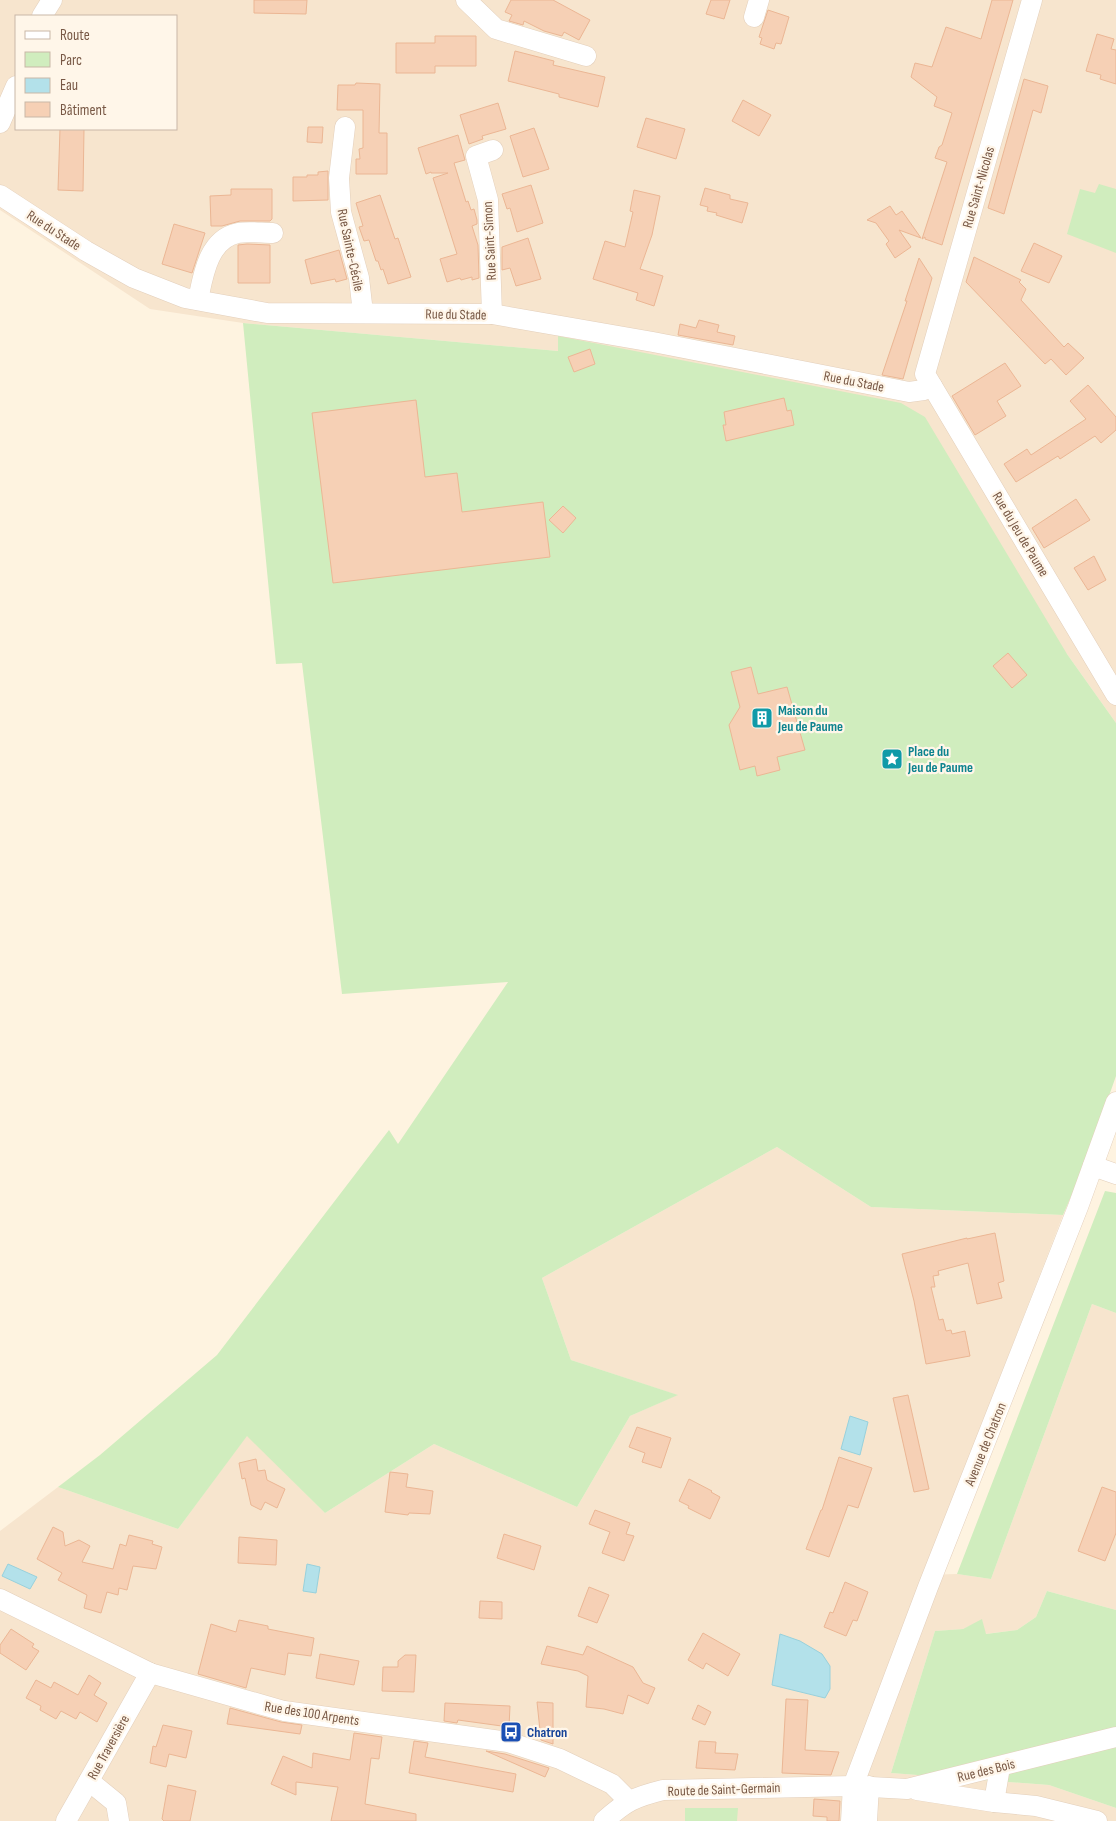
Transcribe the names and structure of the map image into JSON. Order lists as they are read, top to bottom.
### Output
{
  "streets": {
    "street": [
      "Rue Saint-Nicolas",
      "Rue du Stade",
      "Rue Saint-Simon",
      "Rue Sainte-Cécile",
      "Rue du Jeu de Paume",
      "Avenue de Chatron",
      "Rue des 100 Arpents",
      "Rue Traversière",
      "Rue des Bois",
      "Route de Saint-Germain"
    ]
  },
  "crossings": [
    ["Rue Saint-Nicolas", "Rue du Stade"],
    ["Rue Saint-Nicolas", "Rue du Jeu de Paume"],
    ["Rue du Stade", "Rue Saint-Simon"],
    ["Rue du Stade", "Rue Sainte-Cécile"],
    ["Rue du Stade", "Rue du Jeu de Paume"],
    ["Avenue de Chatron", "Rue des Bois"],
    ["Avenue de Chatron", "Route de Saint-Germain"],
    ["Rue des 100 Arpents", "Rue Traversière"],
    ["Rue des 100 Arpents", "Route de Saint-Germain"],
    ["Rue des Bois", "Route de Saint-Germain"]
  ],
  "places": {
    "building": ["Maison du Jeu de Paume"],
    "place": ["Place du Jeu de Paume"],
    "bus stop": ["Chatron"]
  },
  "legend": [
    "Route",
    "Parc",
    "Eau",
    "Bâtiment"
  ]
}
